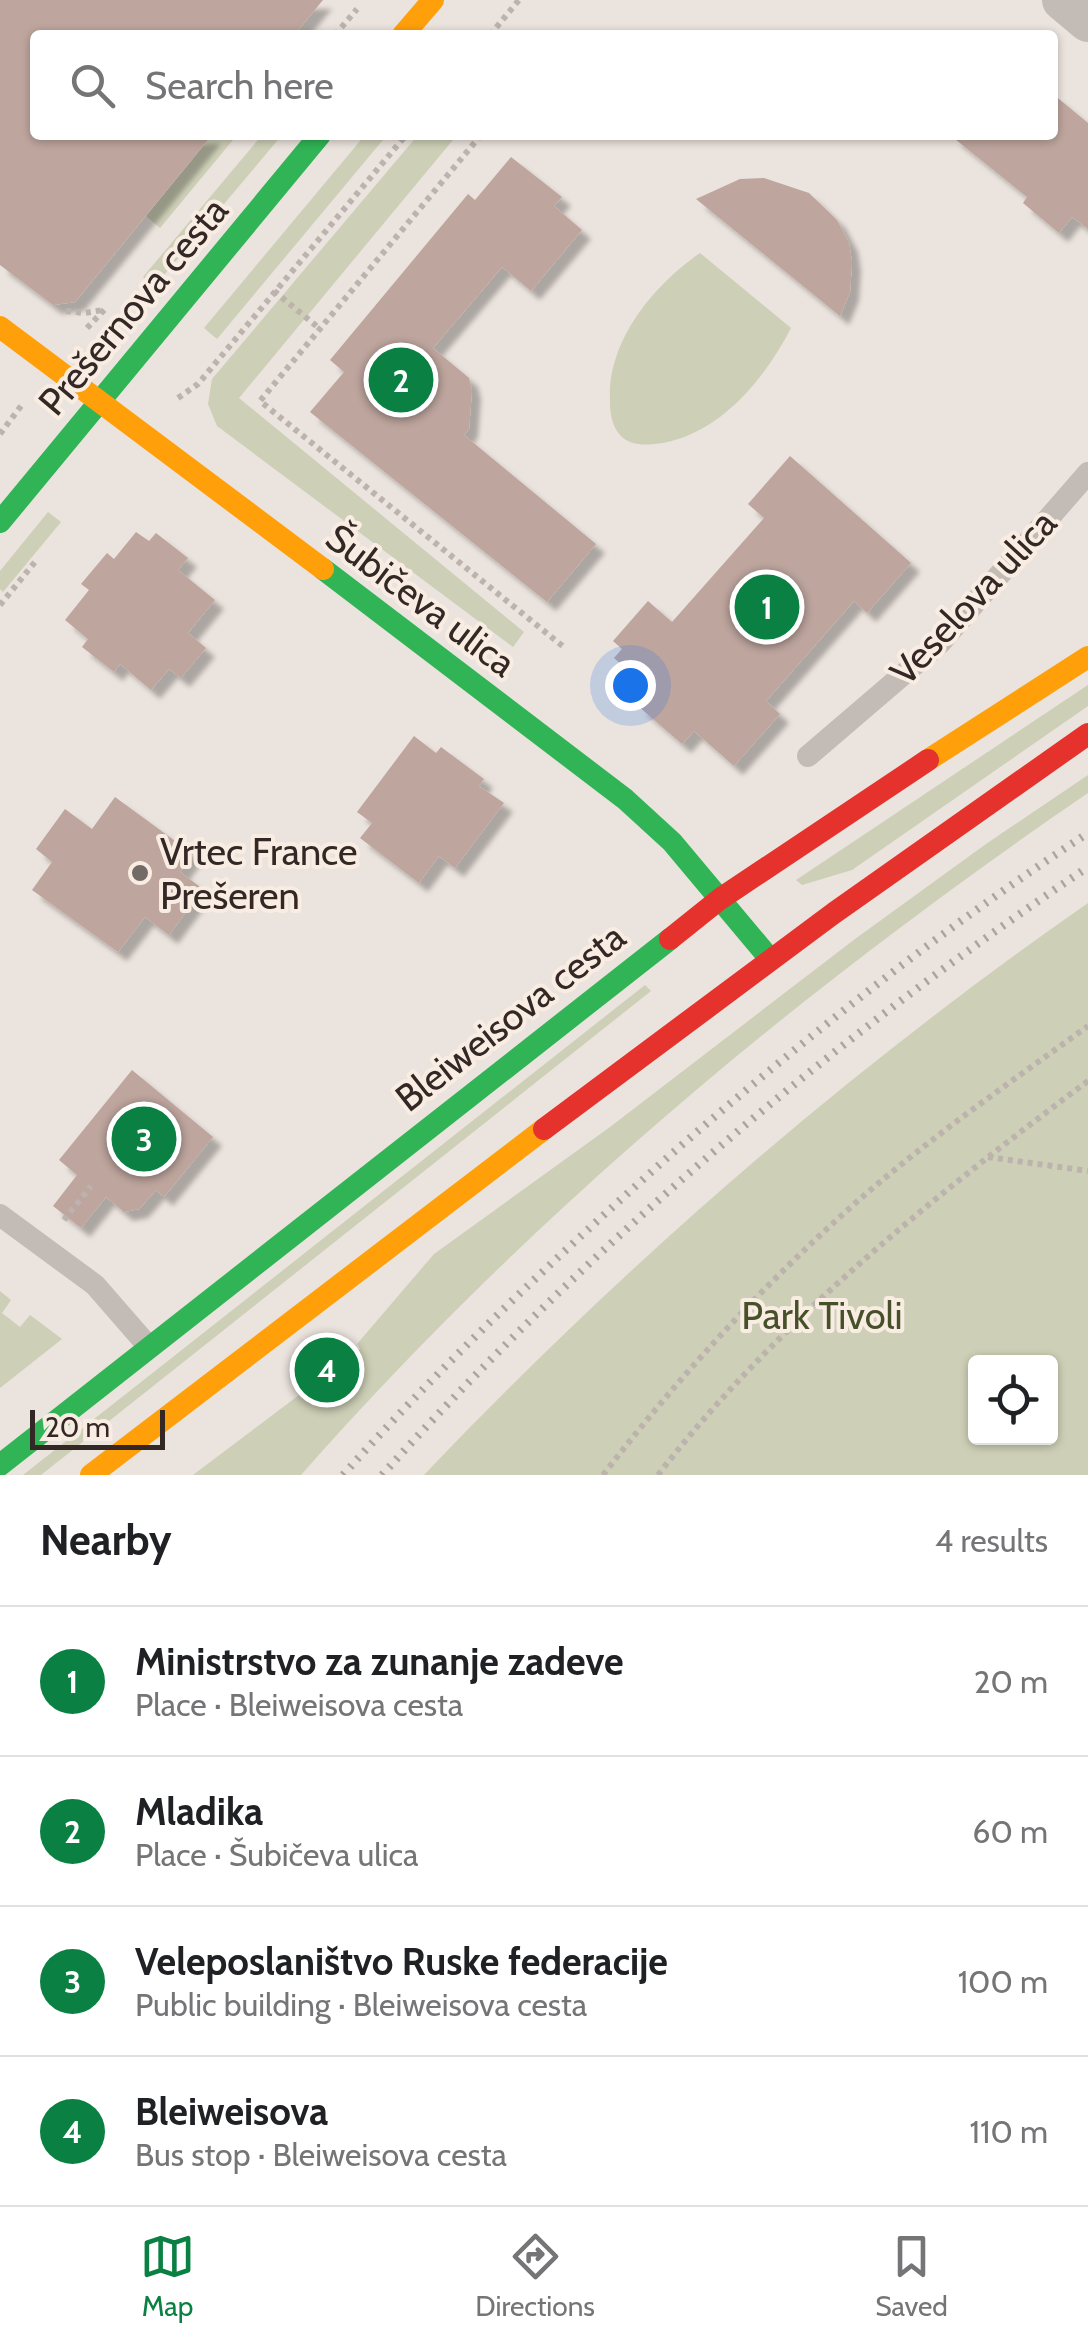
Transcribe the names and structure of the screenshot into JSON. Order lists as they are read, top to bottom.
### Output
{
  "streets": {
    "main road": ["Prešernova cesta", "Šubičeva ulica", "Bleiweisova cesta"],
    "lane": ["Veselova ulica"]
  },
  "crossings": [
    ["Prešernova cesta", "Šubičeva ulica"],
    ["Šubičeva ulica", "Bleiweisova cesta"]
  ],
  "parks": ["Park Tivoli"],
  "places": ["Vrtec France Prešeren"],
  "scale_bar": "20 m",
  "page": {
    "search": "Search here",
    "pins": [
      "2",
      "1",
      "3",
      "4"
    ],
    "scale": "20 m",
    "heading": ["Nearby", "4 results"],
    "list": [
      {
        "mark": "1",
        "name": "Ministrstvo za zunanje zadeve",
        "note": "Place · Bleiweisova cesta",
        "value": "20 m"
      },
      {
        "mark": "2",
        "name": "Mladika",
        "note": "Place · Šubičeva ulica",
        "value": "60 m"
      },
      {
        "mark": "3",
        "name": "Veleposlaništvo Ruske federacije",
        "note": "Public building · Bleiweisova cesta",
        "value": "100 m"
      },
      {
        "mark": "4",
        "name": "Bleiweisova",
        "note": "Bus stop · Bleiweisova cesta",
        "value": "110 m"
      }
    ],
    "nav": ["Map", "Directions", "Saved"]
  }
}
